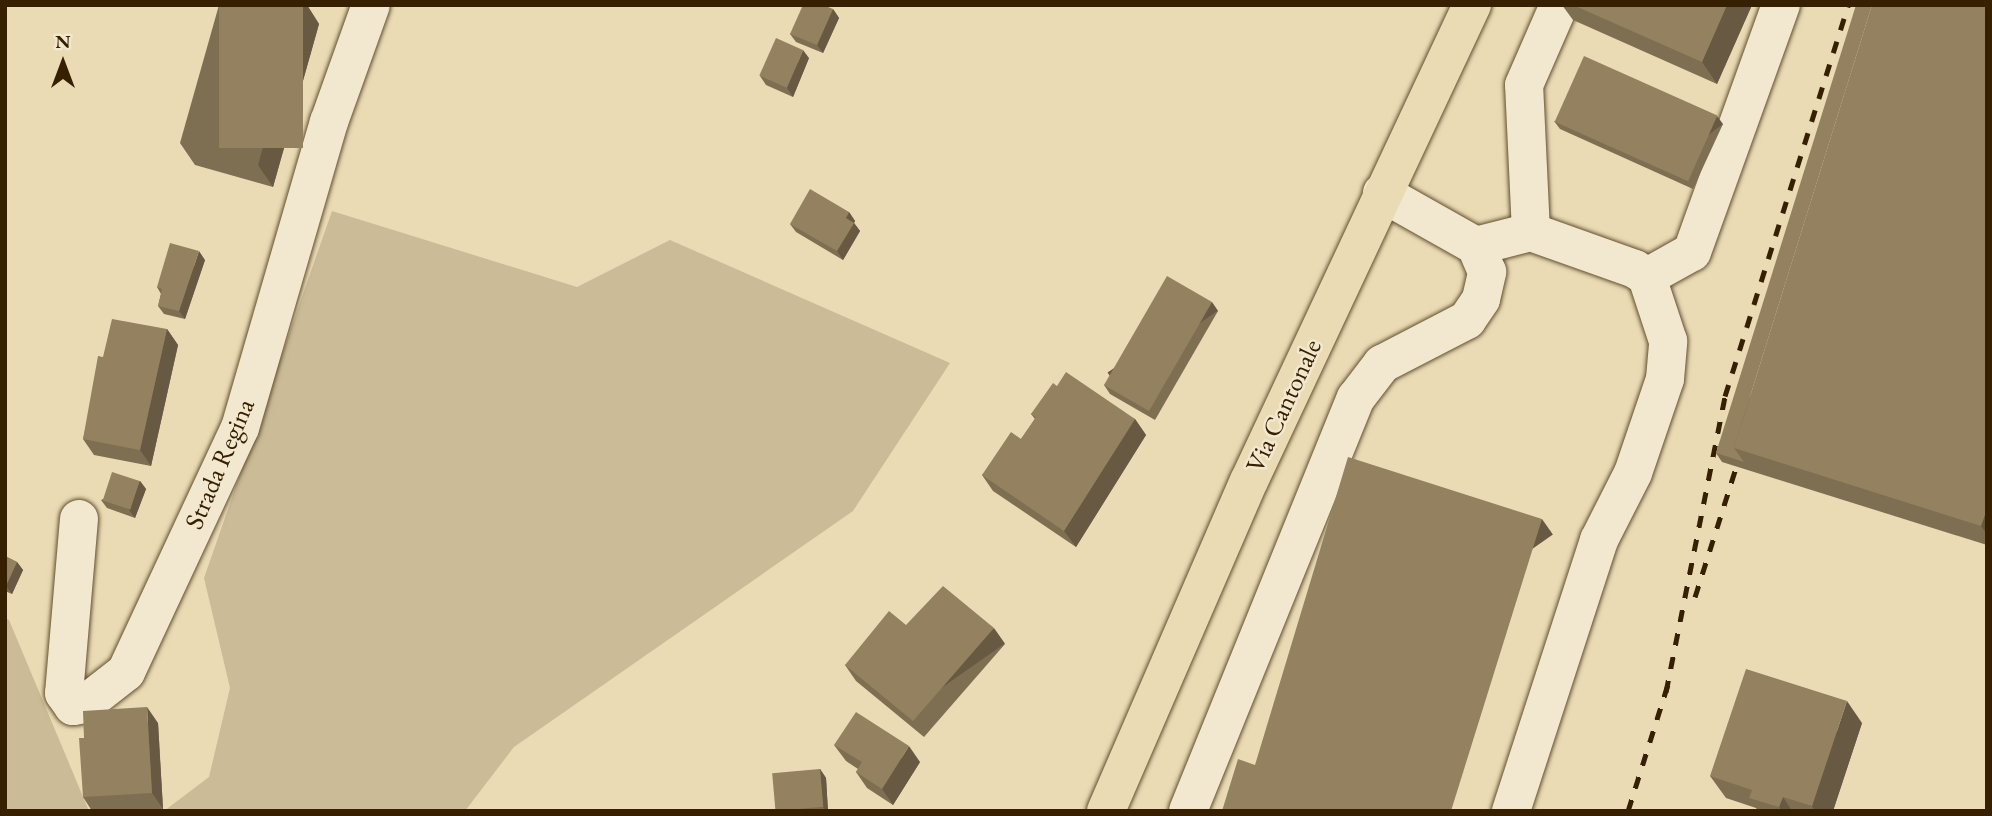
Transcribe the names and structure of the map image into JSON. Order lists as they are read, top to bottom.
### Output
{
  "streets": {
    "main road": ["Via Cantonale"],
    "street": ["Strada Regina"]
  },
  "north": "top"
}
